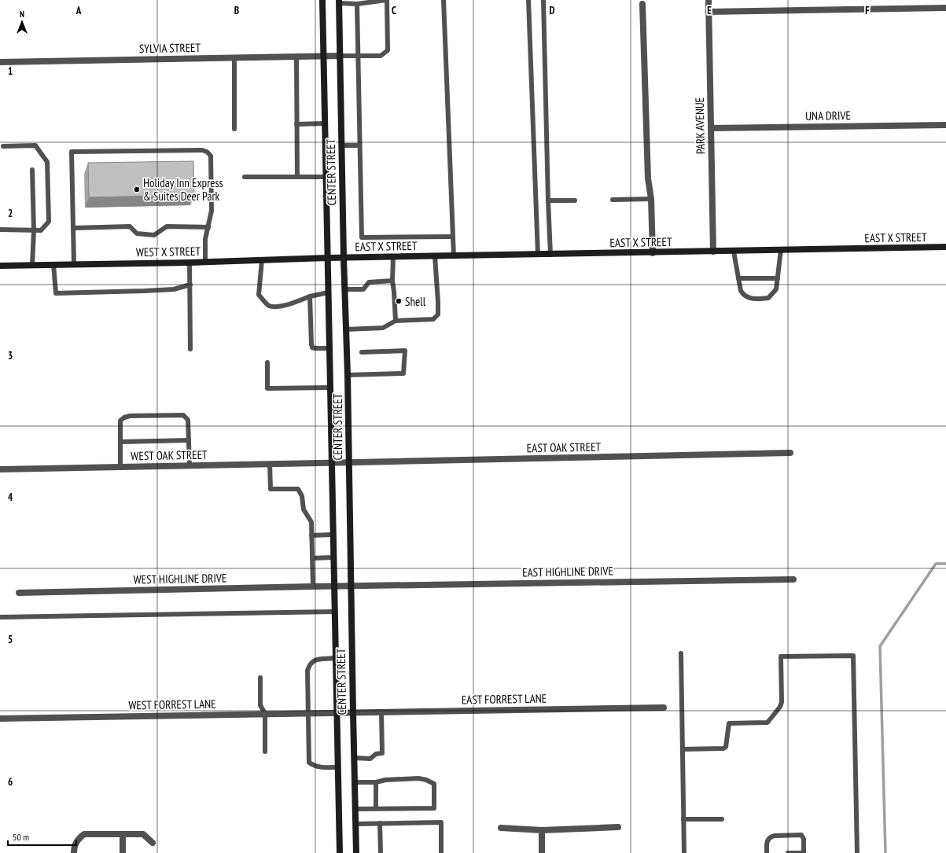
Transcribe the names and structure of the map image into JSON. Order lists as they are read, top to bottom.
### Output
{
  "streets": {
    "main road": ["CENTER STREET", "EAST X STREET", "WEST X STREET"],
    "street": [
      "SYLVIA STREET",
      "UNA DRIVE",
      "PARK AVENUE",
      "EAST OAK STREET",
      "WEST OAK STREET",
      "EAST HIGHLINE DRIVE",
      "WEST HIGHLINE DRIVE",
      "EAST FORREST LANE",
      "WEST FORREST LANE"
    ]
  },
  "crossings": [
    ["SYLVIA STREET", "CENTER STREET"],
    ["UNA DRIVE", "PARK AVENUE"],
    ["PARK AVENUE", "EAST X STREET"],
    ["CENTER STREET", "EAST X STREET"],
    ["CENTER STREET", "WEST X STREET"],
    ["CENTER STREET", "EAST OAK STREET"],
    ["CENTER STREET", "WEST OAK STREET"],
    ["CENTER STREET", "EAST HIGHLINE DRIVE"],
    ["CENTER STREET", "WEST HIGHLINE DRIVE"],
    ["CENTER STREET", "EAST FORREST LANE"],
    ["CENTER STREET", "WEST FORREST LANE"],
    ["EAST X STREET", "WEST X STREET"],
    ["EAST OAK STREET", "WEST OAK STREET"],
    ["EAST HIGHLINE DRIVE", "WEST HIGHLINE DRIVE"],
    ["EAST FORREST LANE", "WEST FORREST LANE"]
  ],
  "places": ["Holiday Inn Express & Suites Deer Park", "Shell"],
  "scale_bar": "50 m",
  "north": "top",
  "grid": {
    "columns": [
      "A",
      "B",
      "C",
      "D",
      "E",
      "F"
    ],
    "rows": [
      "1",
      "2",
      "3",
      "4",
      "5",
      "6"
    ]
  }
}
